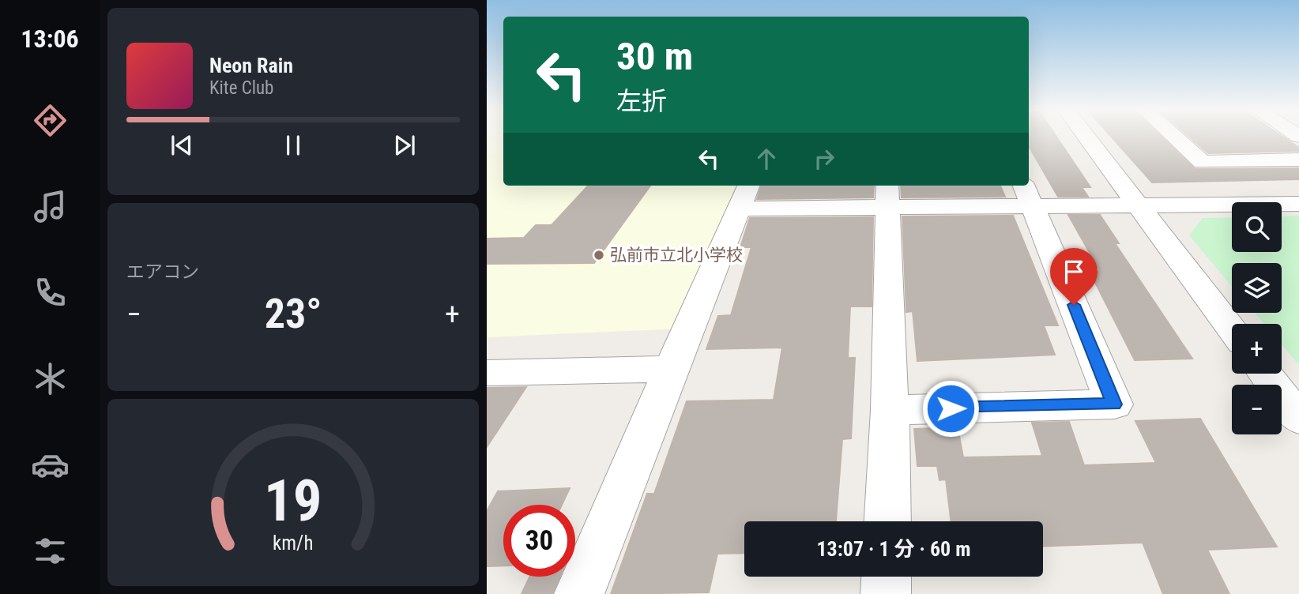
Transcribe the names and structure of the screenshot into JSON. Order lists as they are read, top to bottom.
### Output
{
  "places": ["弘前市立北小学校"],
  "page": {
    "tabs": "13:06",
    "turn": ["30 m", "左折"],
    "song": ["Neon Rain", "Kite Club"],
    "map_buttons": ["+", "−"],
    "tile": "エアコン",
    "heat": ["−", "23°", "+"],
    "limit": "30",
    "trip": "13:07 · 1 分 · 60 m",
    "gauge": ["19", "km/h"]
  }
}
